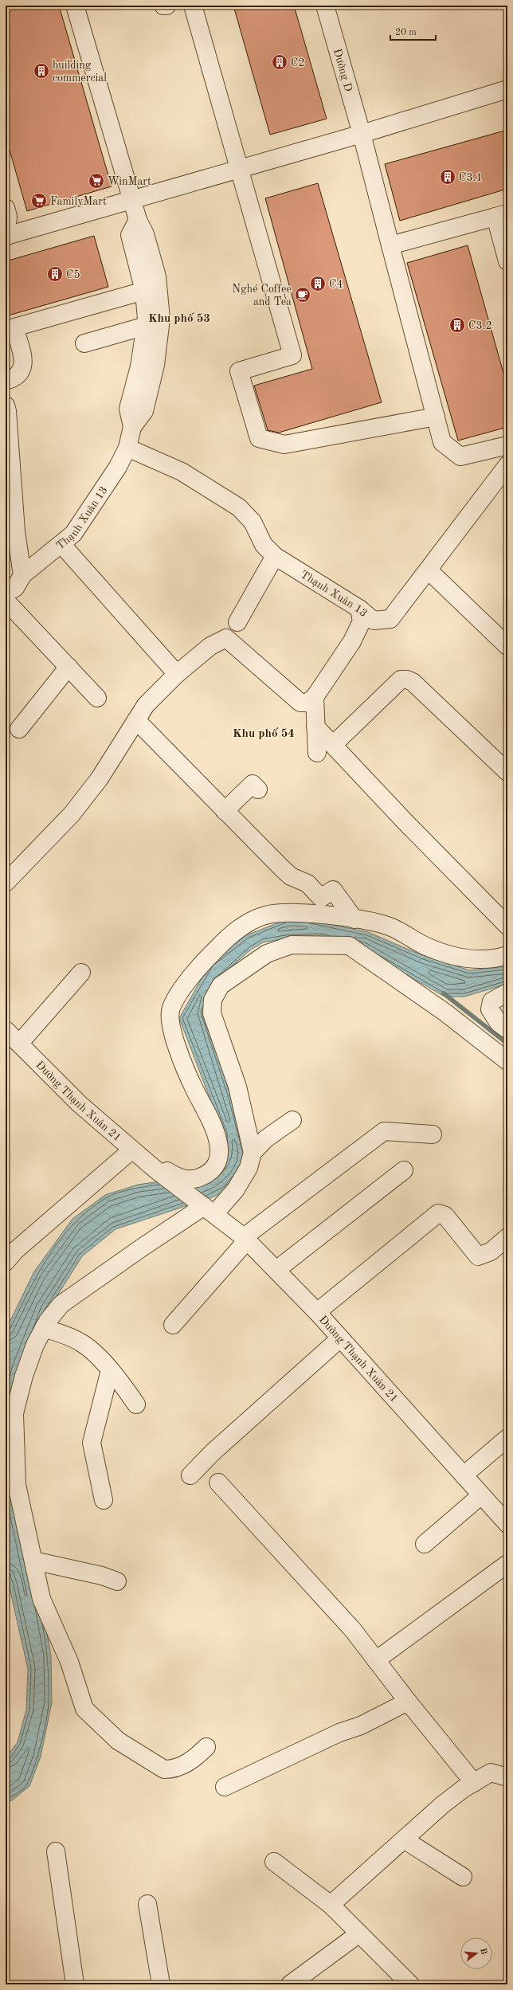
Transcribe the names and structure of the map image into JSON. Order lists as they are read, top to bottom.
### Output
{
  "streets": {
    "street": ["Đường D", "Thạnh Xuân 13", "Đường Thạnh Xuân 21"]
  },
  "districts": ["Khu phố 53", "Khu phố 54"],
  "places": {
    "building": [
      "С2",
      "building commercial",
      "С3.1",
      "C5",
      "C4",
      "C3.2"
    ],
    "supermarket": ["WinMart", "FamilyMart"],
    "cafe": ["Nghé Coffee and Tea"]
  },
  "scale_bar": "20 m",
  "north": "right"
}
